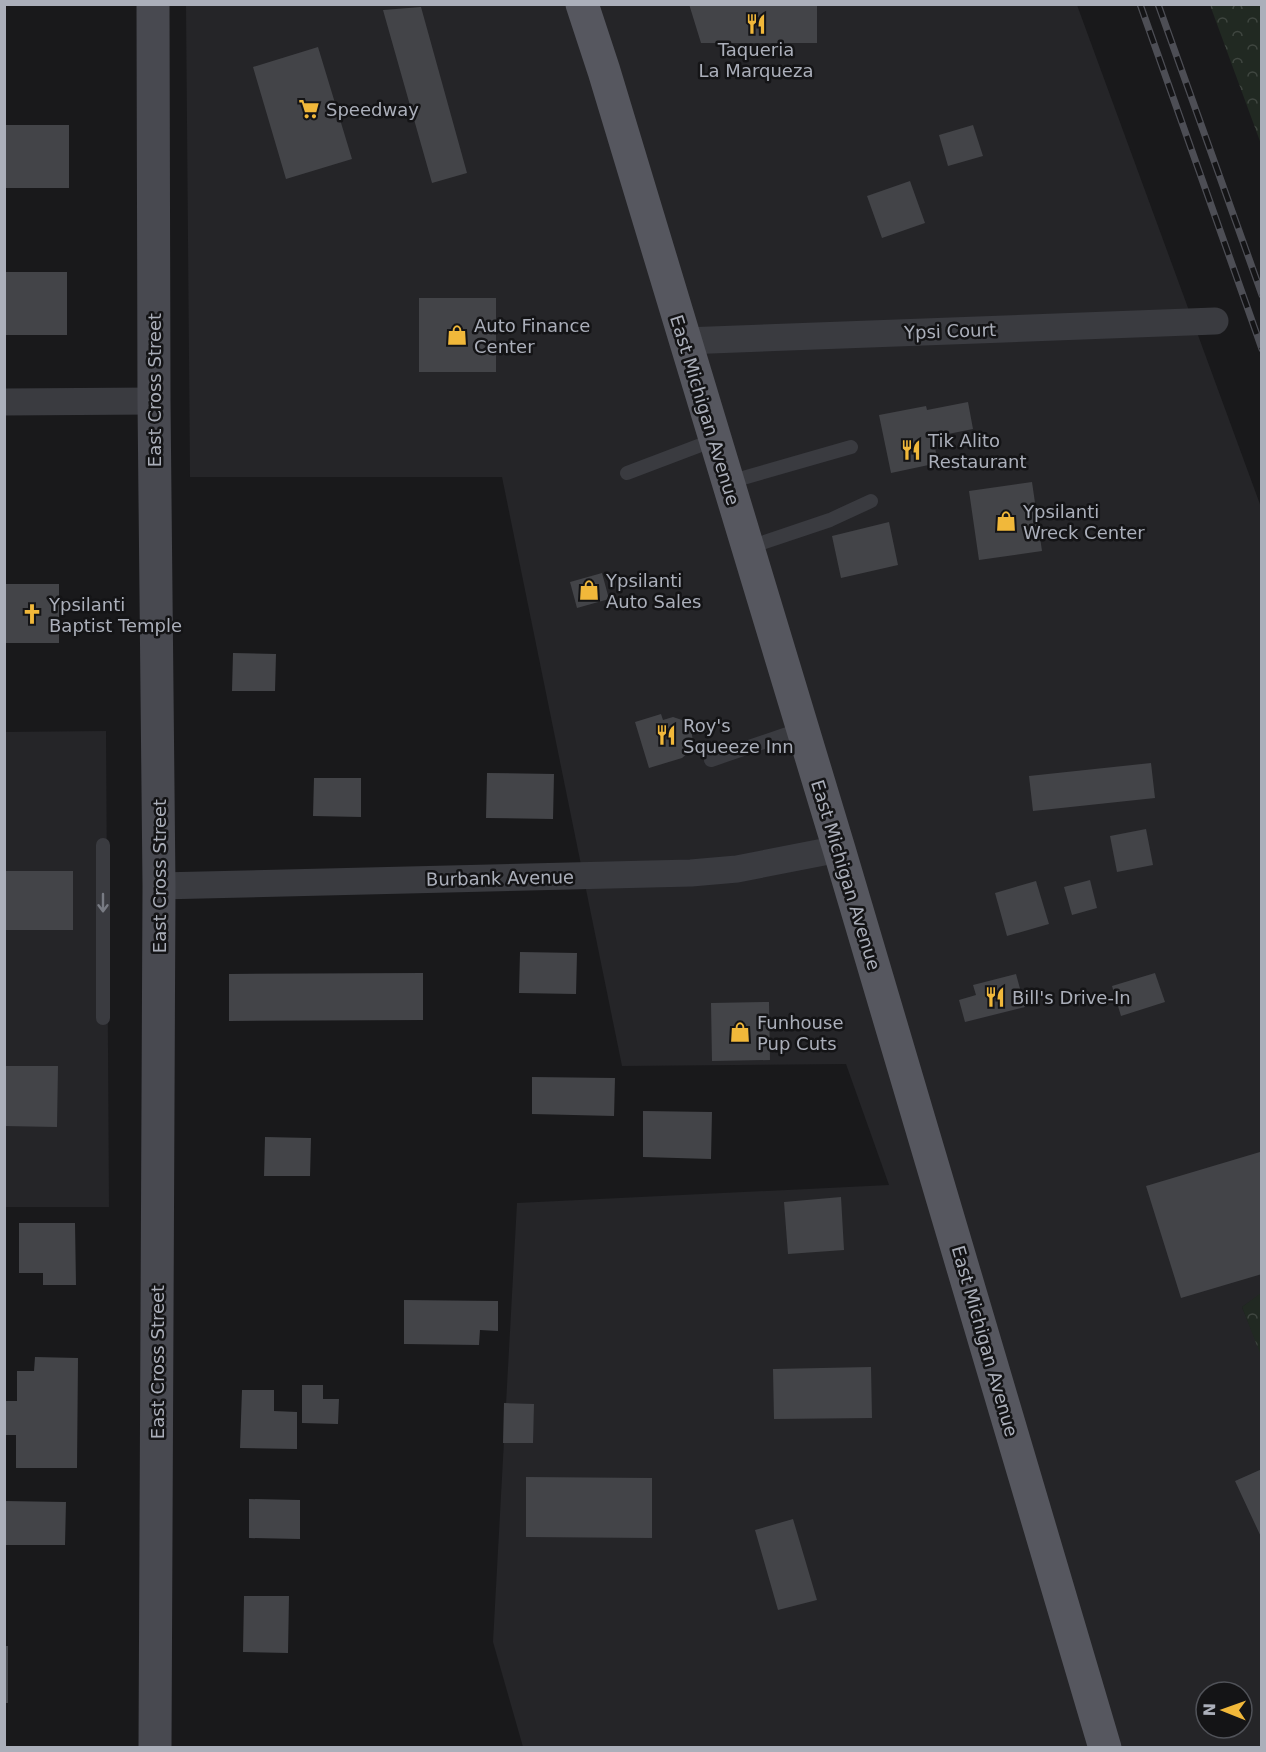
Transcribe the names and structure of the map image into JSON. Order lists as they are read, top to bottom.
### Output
{
  "streets": {
    "main road": ["East Michigan Avenue"],
    "street": ["Ypsi Court", "East Cross Street", "Burbank Avenue"]
  },
  "crossings": [
    ["Ypsi Court", "East Michigan Avenue"],
    ["East Cross Street", "Burbank Avenue"],
    ["East Michigan Avenue", "Burbank Avenue"]
  ],
  "places": {
    "restaurant": [
      "Taqueria La Marqueza",
      "Tik Alito Restaurant",
      "Roy's Squeeze Inn",
      "Bill's Drive-In"
    ],
    "supermarket": ["Speedway"],
    "shop": [
      "Auto Finance Center",
      "Ypsilanti Wreck Center",
      "Ypsilanti Auto Sales",
      "Funhouse Pup Cuts"
    ],
    "church": ["Ypsilanti Baptist Temple"]
  },
  "north": "left"
}
